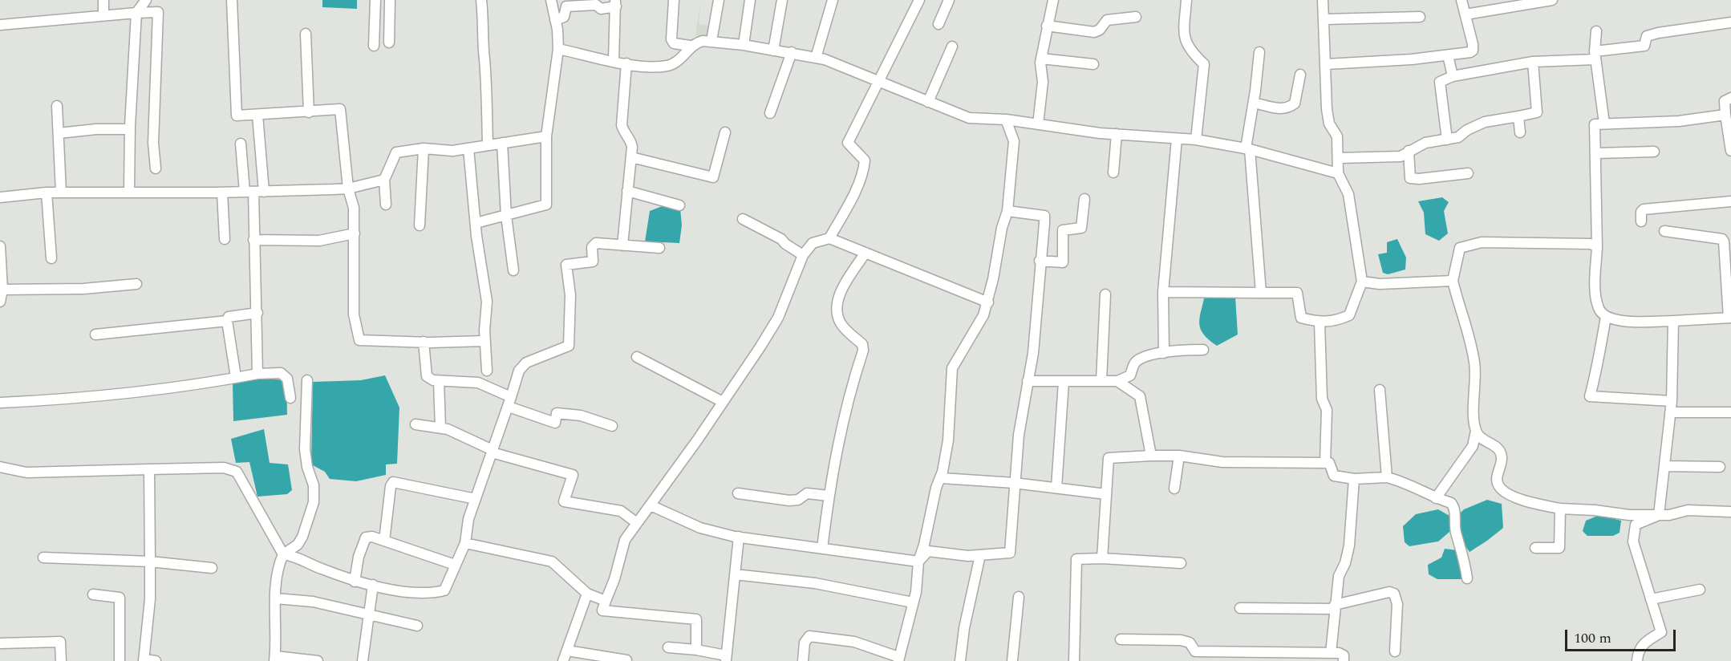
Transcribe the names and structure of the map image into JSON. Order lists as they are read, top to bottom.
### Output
{
  "scale_bar": "100 m"
}
